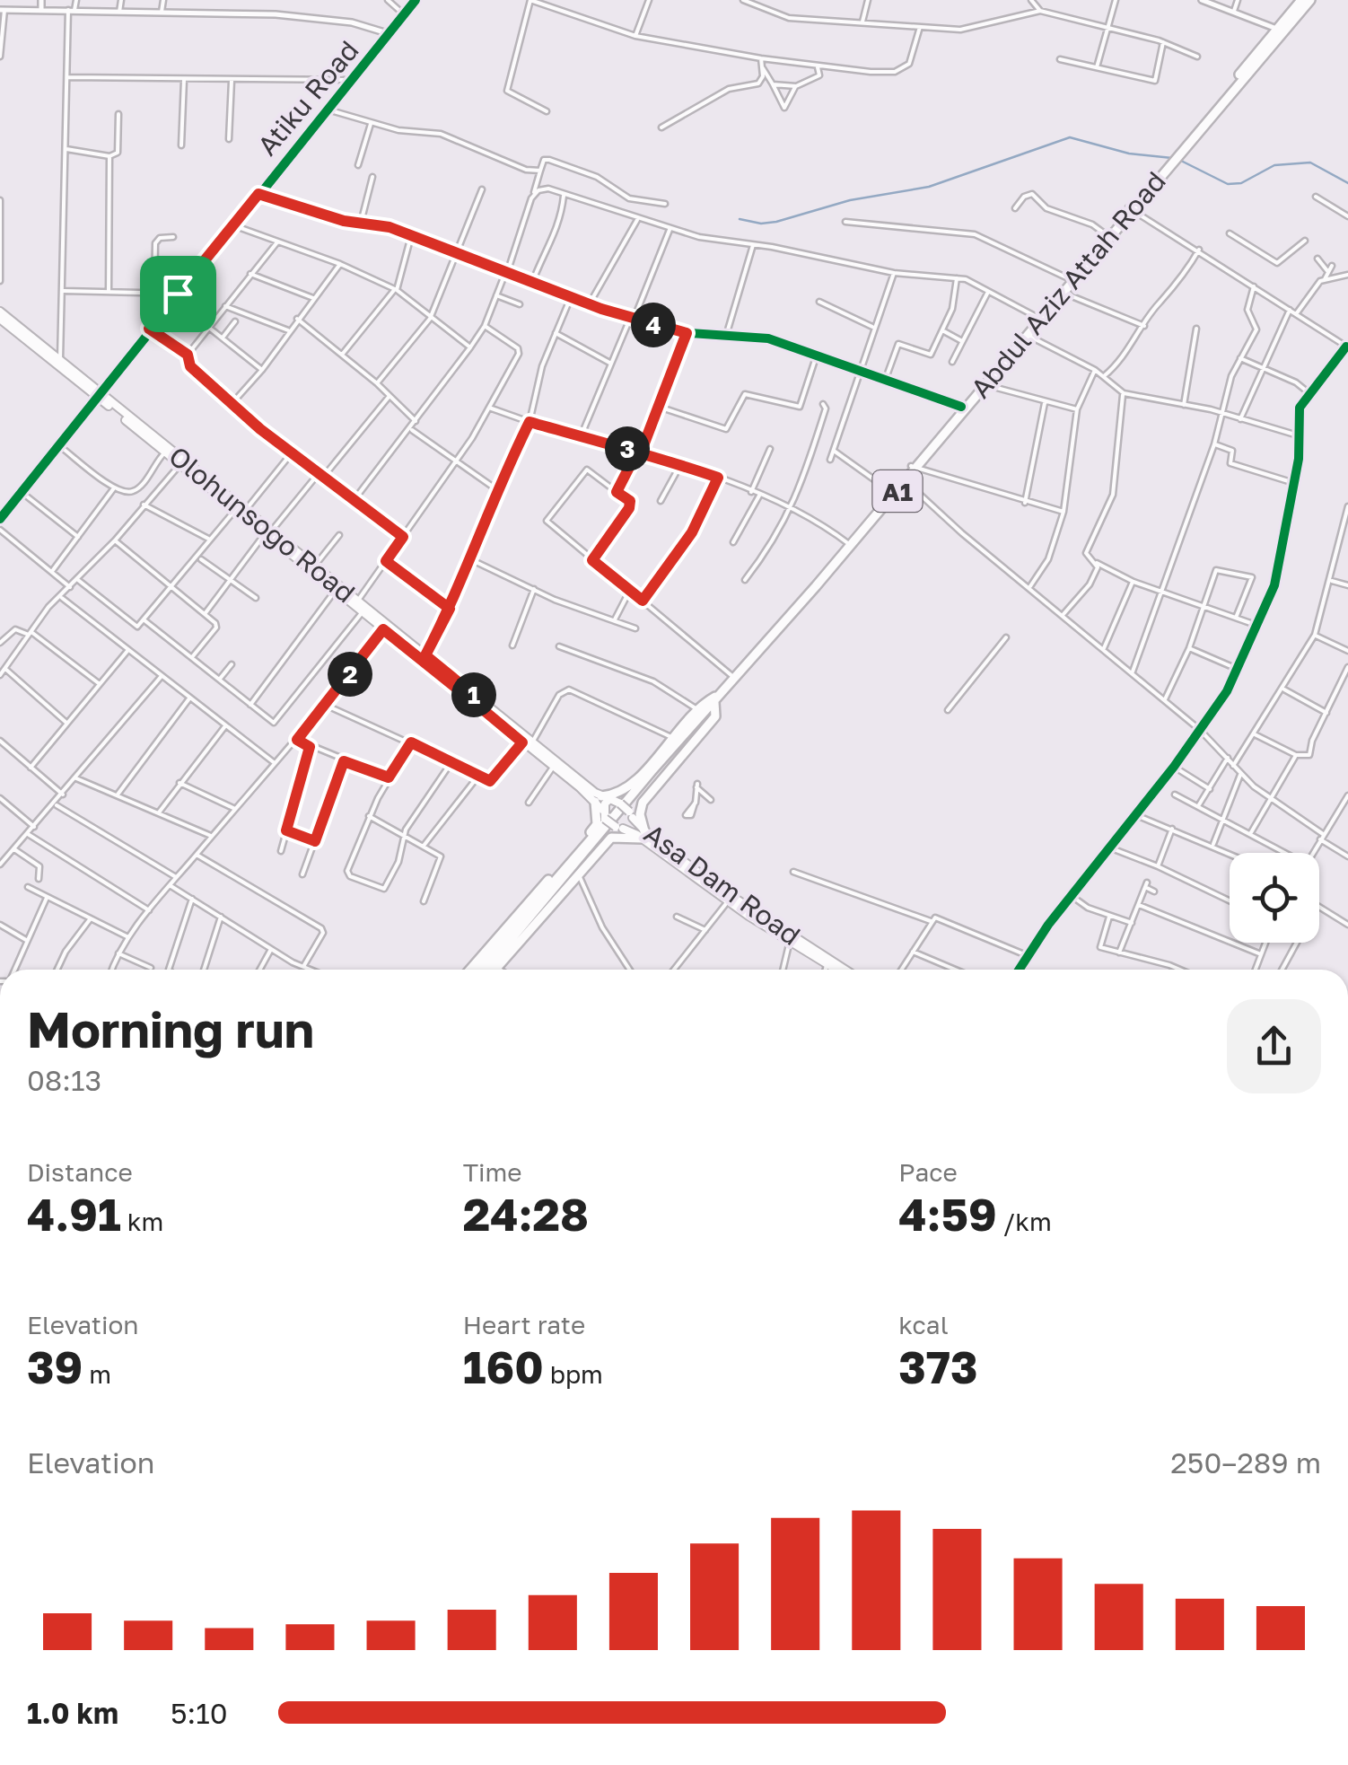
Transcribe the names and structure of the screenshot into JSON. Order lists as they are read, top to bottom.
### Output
{
  "streets": {
    "highway": ["Abdul Aziz Attah Road", "A1"],
    "main road": ["Olohunsogo Road", "Asa Dam Road"],
    "street": ["Atiku Road"]
  },
  "crossings": [
    ["Atiku Road", "Olohunsogo Road"],
    ["Abdul Aziz Attah Road", "A1"],
    ["Abdul Aziz Attah Road", "Olohunsogo Road"],
    ["Abdul Aziz Attah Road", "Asa Dam Road"],
    ["A1", "Olohunsogo Road"],
    ["A1", "Asa Dam Road"],
    ["Olohunsogo Road", "Asa Dam Road"]
  ],
  "page": {
    "pins": [
      "4",
      "3",
      "2",
      "1"
    ],
    "heading": ["Morning run", "08:13"],
    "stats": [
      ["Distance", "4.91 km"],
      ["Time", "24:28"],
      ["Pace", "4:59 /km"],
      ["Elevation", "39 m"],
      ["Heart rate", "160 bpm"],
      ["kcal", "373"]
    ],
    "chart": ["Elevation", "250–289 m"],
    "list": [
      {
        "name": "1.0 km",
        "note": "5:10"
      }
    ]
  }
}
